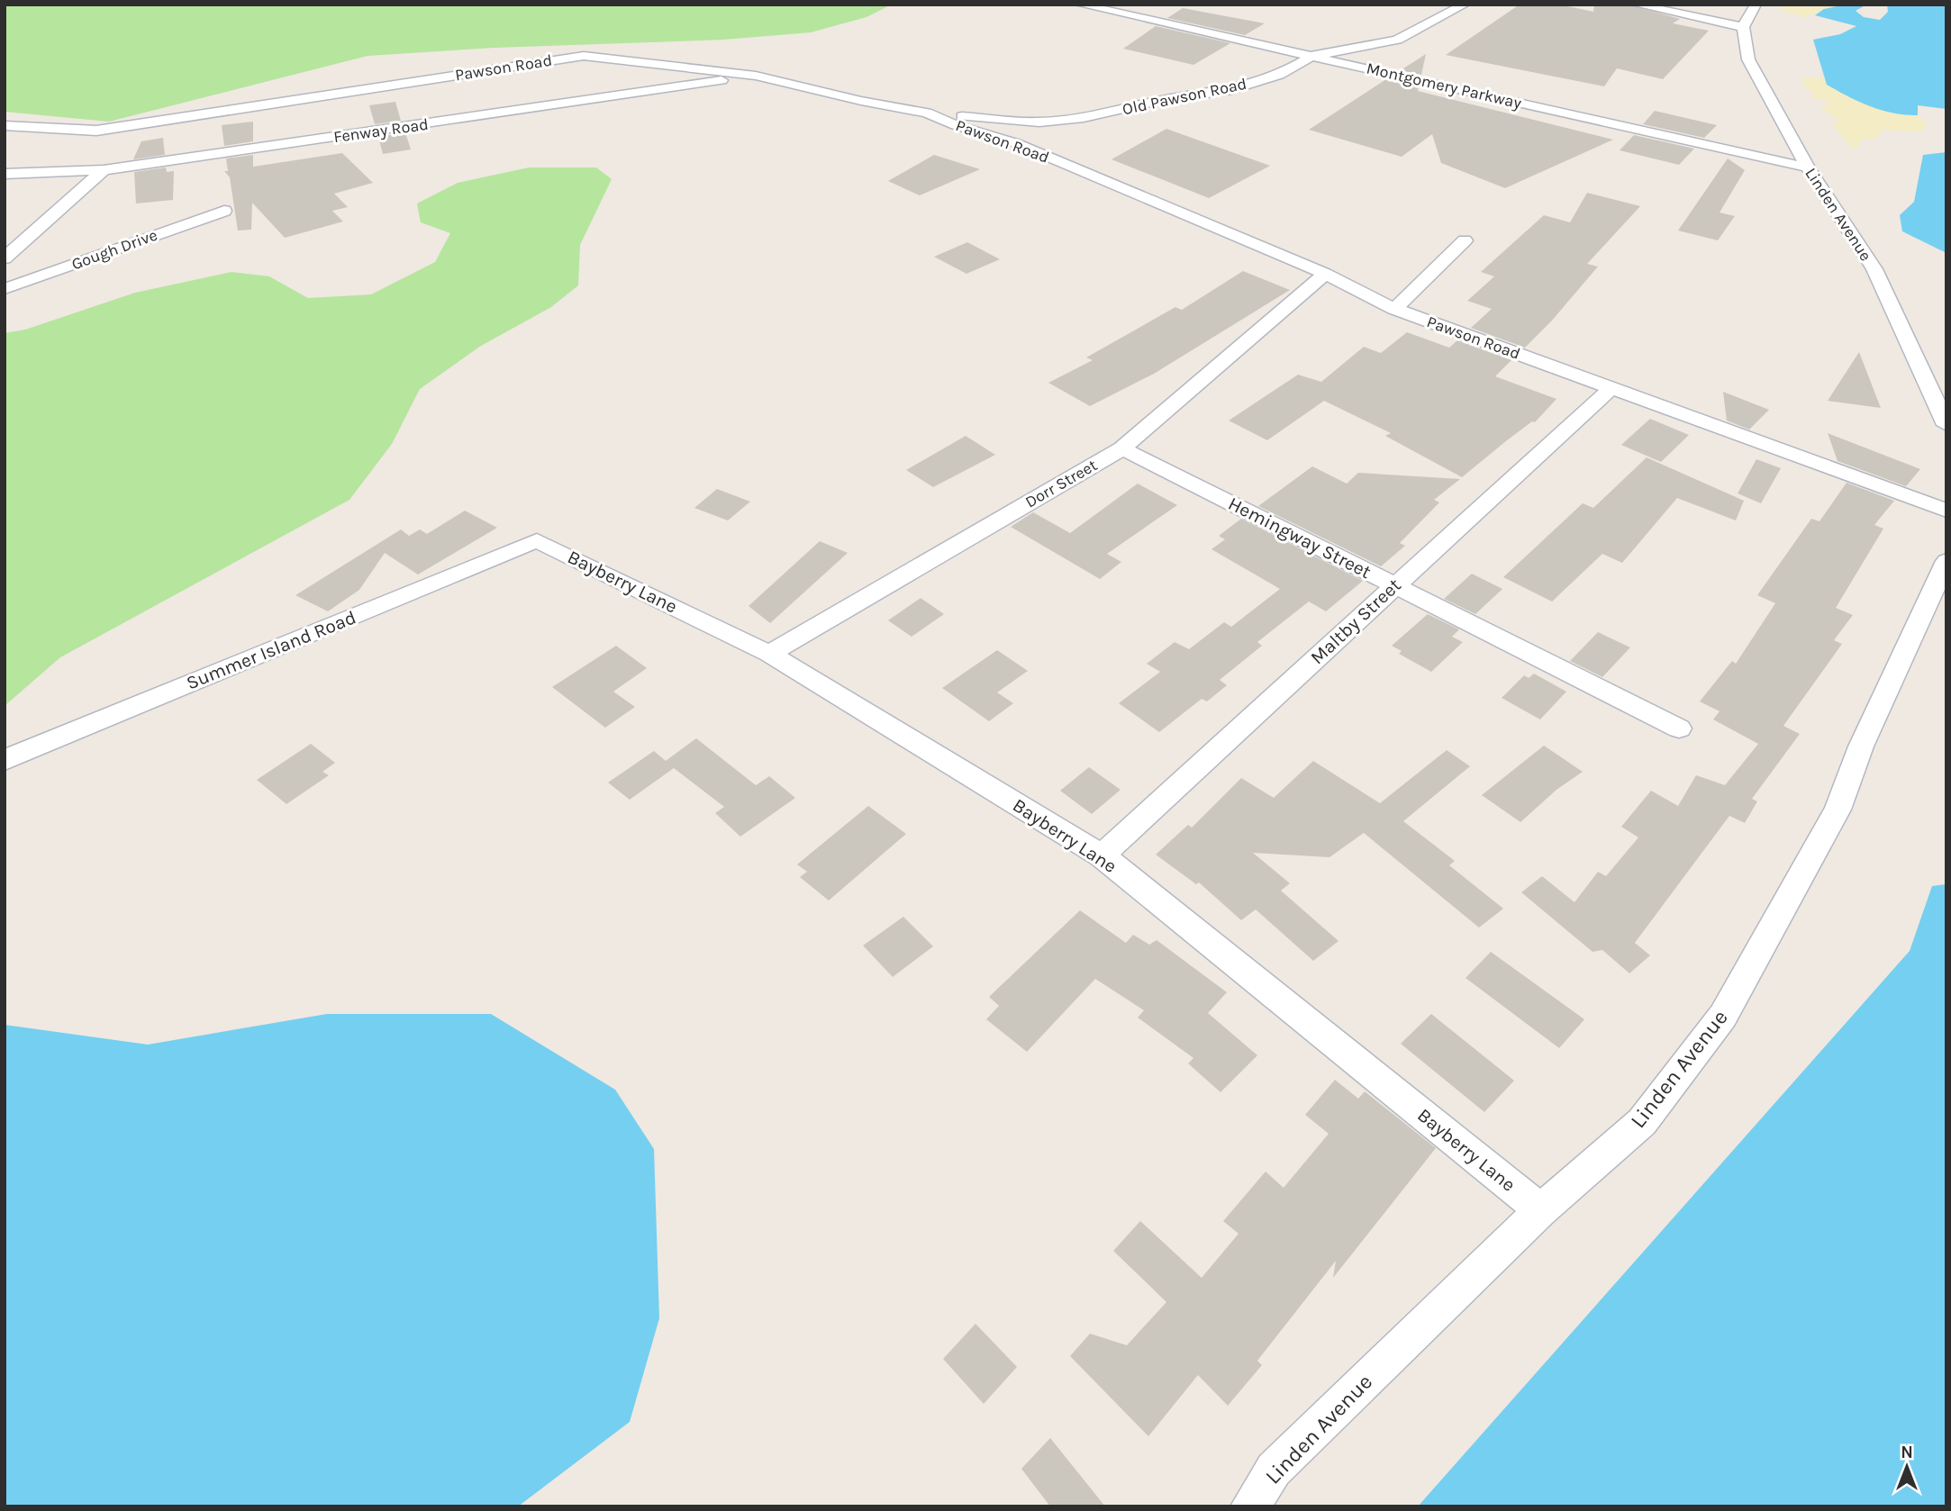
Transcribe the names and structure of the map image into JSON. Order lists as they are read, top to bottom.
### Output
{
  "streets": {
    "street": [
      "Pawson Road",
      "Montgomery Parkway",
      "Old Pawson Road",
      "Fenway Road",
      "Linden Avenue",
      "Gough Drive",
      "Dorr Street",
      "Hemingway Street",
      "Bayberry Lane",
      "Maltby Street",
      "Summer Island Road"
    ]
  },
  "crossings": [
    ["Pawson Road", "Old Pawson Road"],
    ["Pawson Road", "Fenway Road"],
    ["Pawson Road", "Dorr Street"],
    ["Pawson Road", "Maltby Street"],
    ["Montgomery Parkway", "Old Pawson Road"],
    ["Montgomery Parkway", "Linden Avenue"],
    ["Linden Avenue", "Bayberry Lane"],
    ["Dorr Street", "Hemingway Street"],
    ["Dorr Street", "Bayberry Lane"],
    ["Hemingway Street", "Maltby Street"],
    ["Bayberry Lane", "Maltby Street"],
    ["Bayberry Lane", "Summer Island Road"]
  ],
  "north": "top"
}
